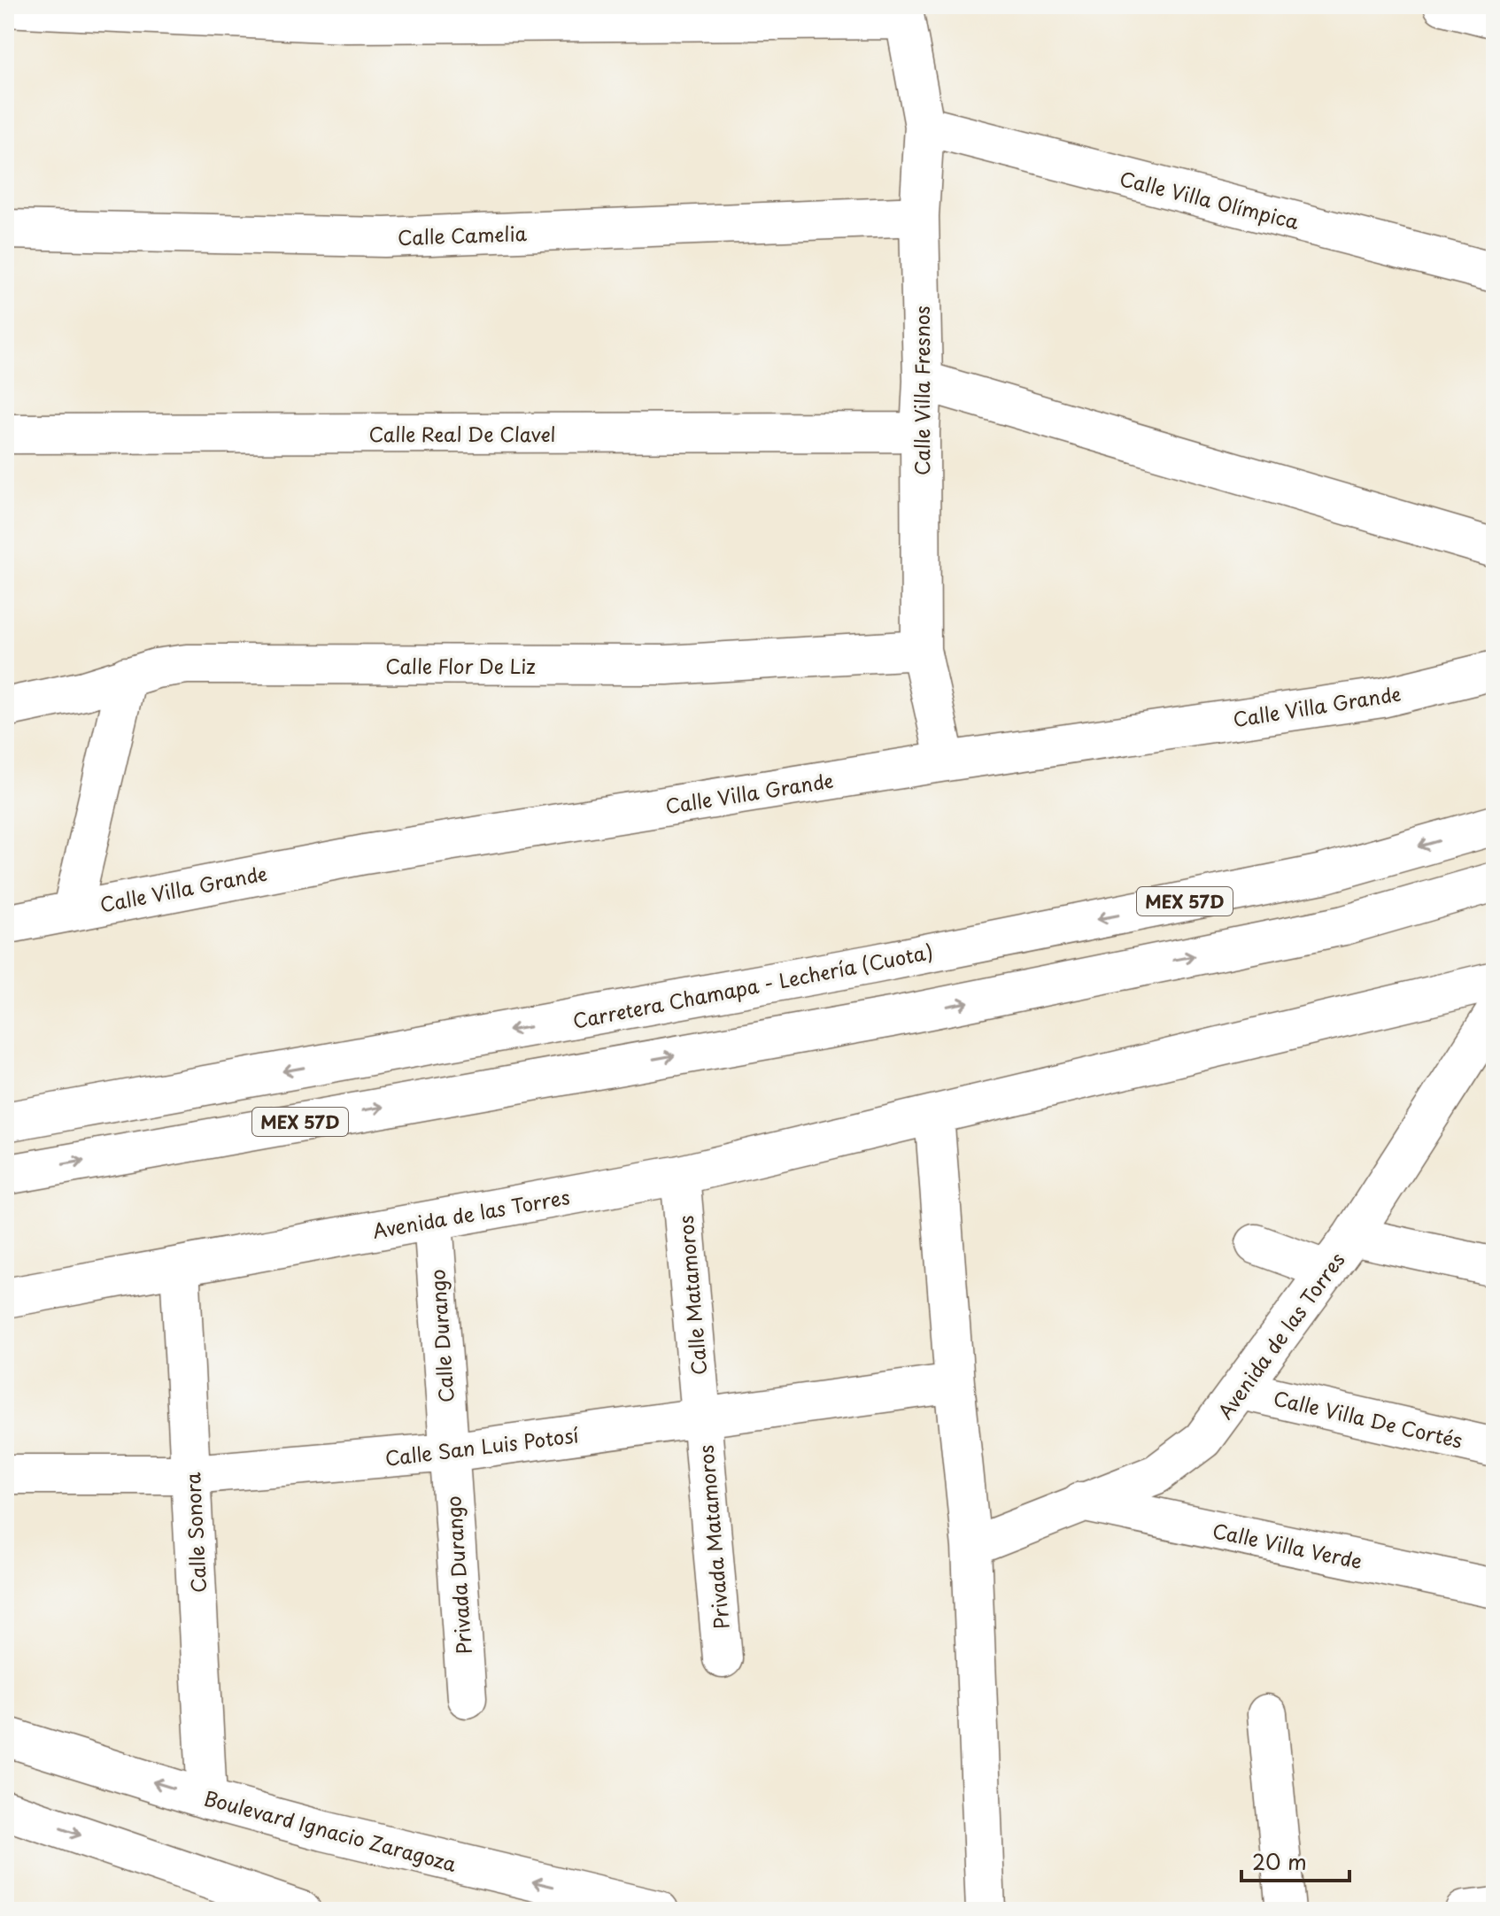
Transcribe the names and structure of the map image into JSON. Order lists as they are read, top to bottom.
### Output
{
  "streets": {
    "main road": [
      "Calle Villa Olímpica",
      "Calle Camelia",
      "Calle Villa Fresnos",
      "Calle Real De Clavel",
      "Calle Flor De Liz",
      "Calle Villa Grande",
      "MEX 57D",
      "Carretera Chamapa - Lechería (Cuota)",
      "Avenida de las Torres",
      "Calle Matamoros",
      "Calle Durango",
      "Calle Villa De Cortés",
      "Calle San Luis Potosí",
      "Calle Sonora",
      "Privada Matamoros",
      "Calle Villa Verde",
      "Privada Durango",
      "Boulevard Ignacio Zaragoza"
    ]
  },
  "crossings": [
    ["Calle Villa Olímpica", "Calle Villa Fresnos"],
    ["Calle Camelia", "Calle Villa Fresnos"],
    ["Calle Villa Fresnos", "Calle Real De Clavel"],
    ["Calle Villa Fresnos", "Calle Flor De Liz"],
    ["Calle Villa Fresnos", "Calle Villa Grande"],
    ["Avenida de las Torres", "Calle Matamoros"],
    ["Avenida de las Torres", "Calle Durango"],
    ["Avenida de las Torres", "Calle Villa De Cortés"],
    ["Avenida de las Torres", "Calle Sonora"],
    ["Avenida de las Torres", "Calle Villa Verde"],
    ["Calle Matamoros", "Calle San Luis Potosí"],
    ["Calle Matamoros", "Privada Matamoros"],
    ["Calle Durango", "Calle San Luis Potosí"],
    ["Calle Durango", "Privada Durango"],
    ["Calle San Luis Potosí", "Calle Sonora"],
    ["Calle San Luis Potosí", "Privada Matamoros"],
    ["Calle San Luis Potosí", "Privada Durango"],
    ["Calle Sonora", "Boulevard Ignacio Zaragoza"]
  ],
  "scale_bar": "20 m"
}
